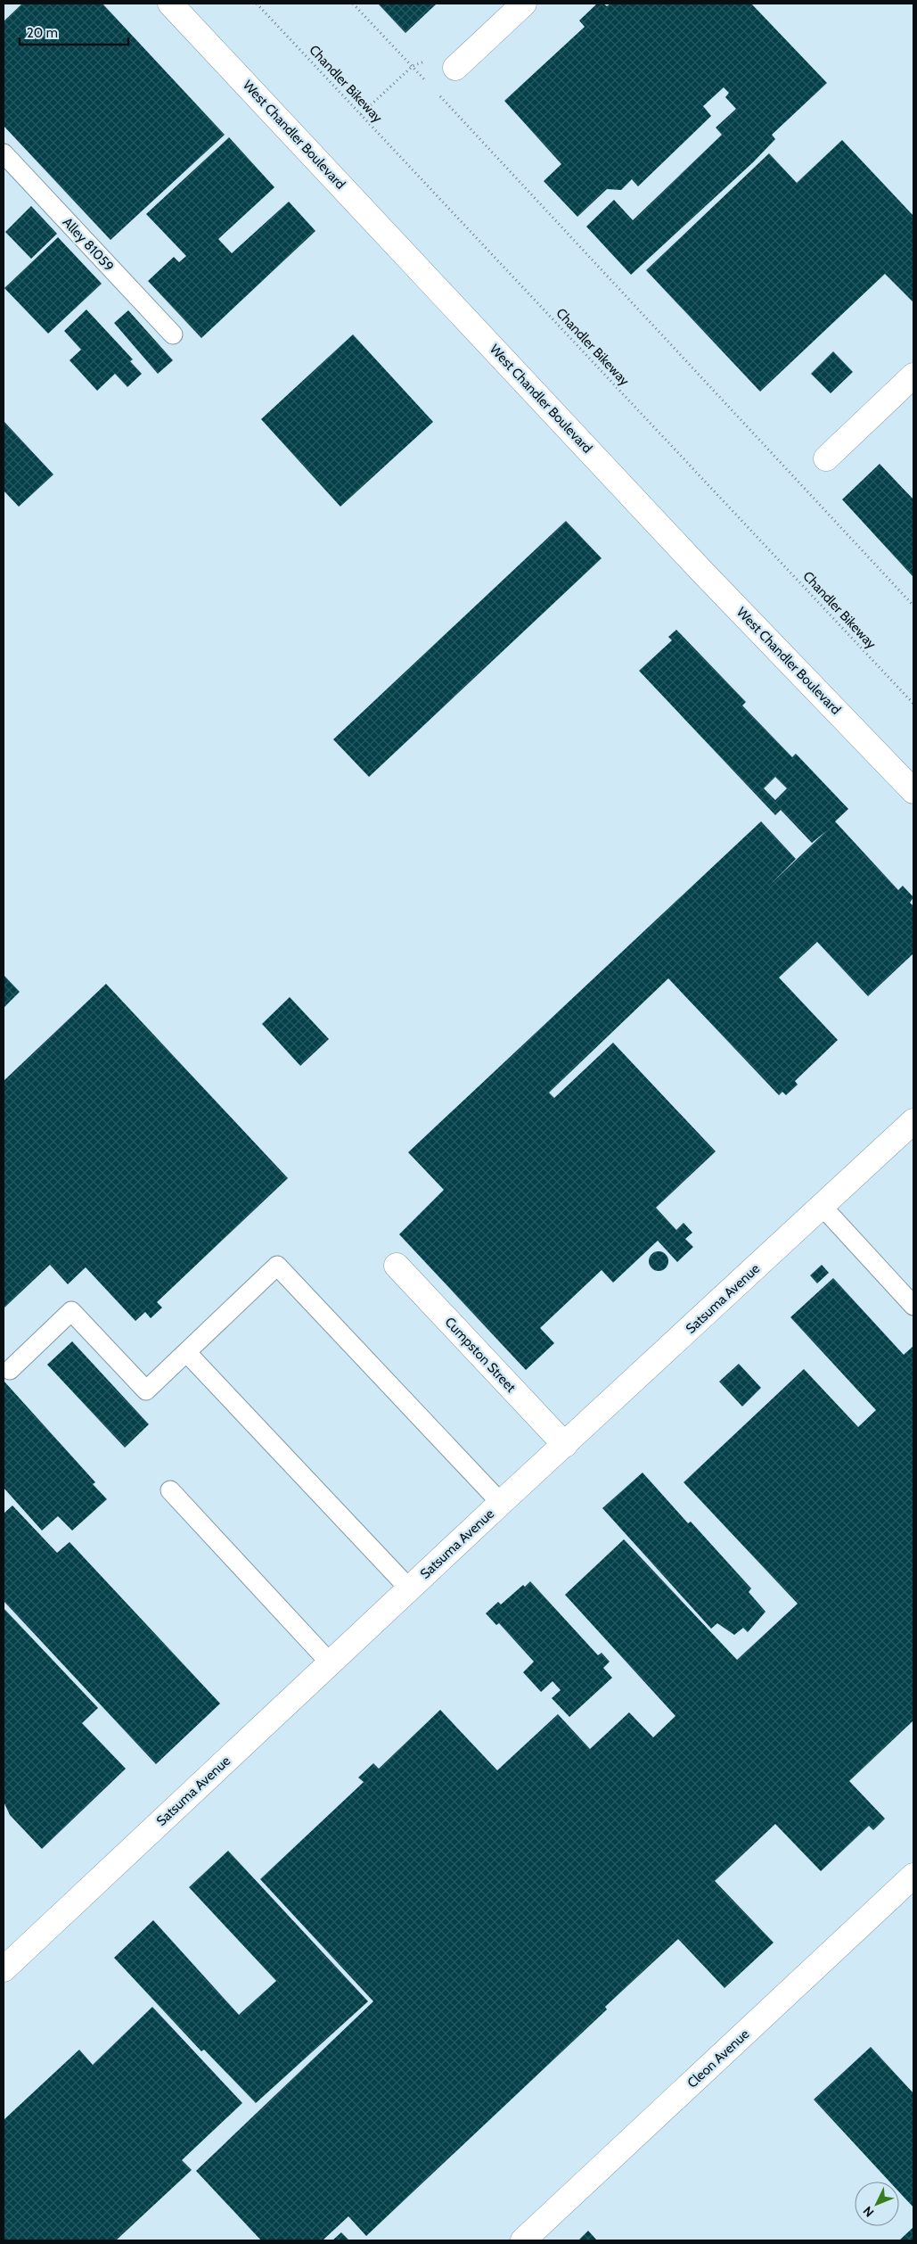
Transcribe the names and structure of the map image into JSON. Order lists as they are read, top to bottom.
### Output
{
  "streets": {
    "street": [
      "West Chandler Boulevard",
      "Satsuma Avenue",
      "Cumpston Street",
      "Cleon Avenue"
    ],
    "lane": ["Alley 81059"],
    "path": ["Chandler Bikeway"]
  },
  "crossings": [
    ["Satsuma Avenue", "Cumpston Street"]
  ],
  "scale_bar": "20 m",
  "north": "bottom left"
}
